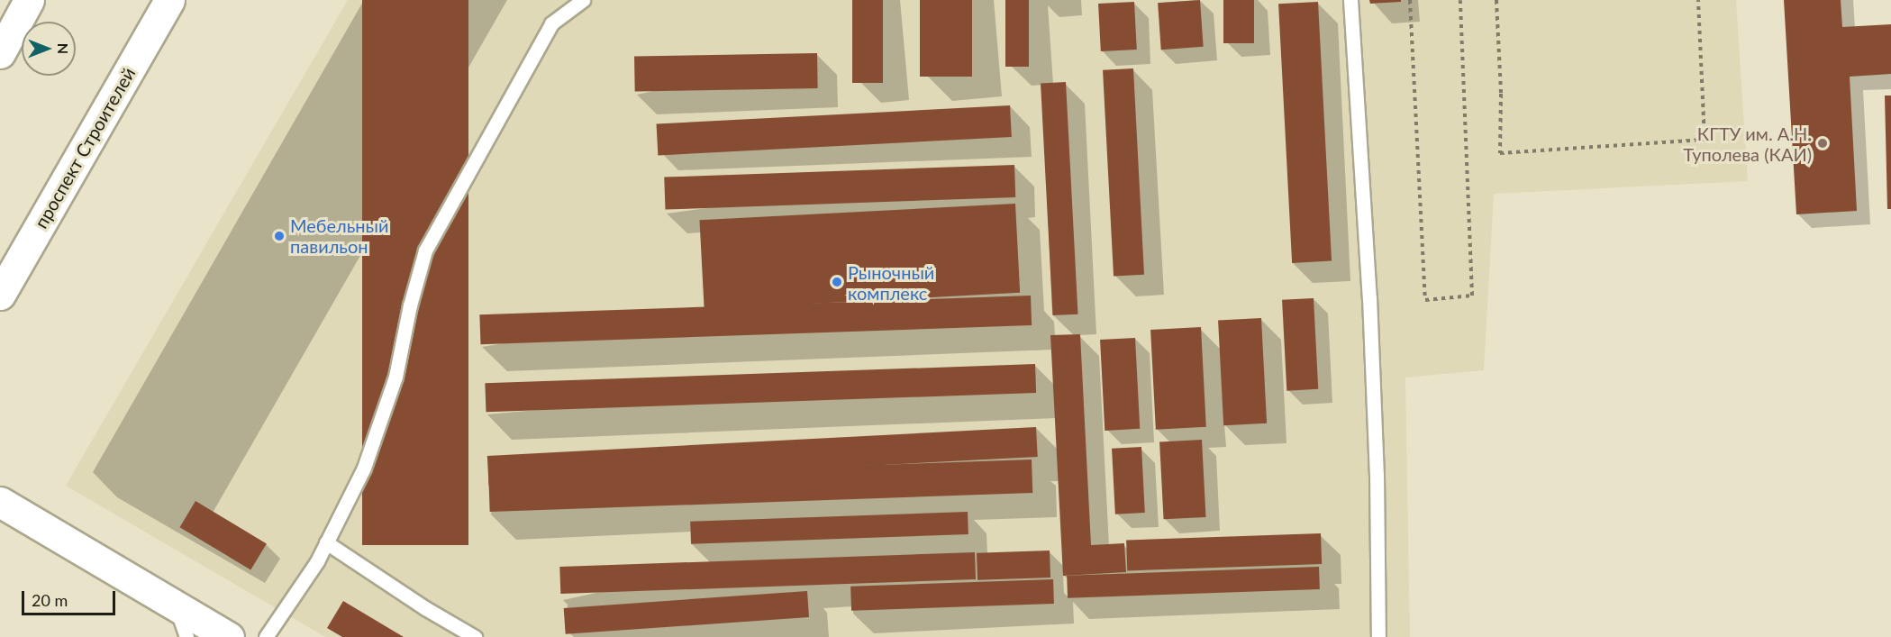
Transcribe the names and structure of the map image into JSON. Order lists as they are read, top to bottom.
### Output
{
  "streets": {
    "main road": ["проспект Строителей"]
  },
  "places": ["КГТУ им. А.Н. Туполева (КАИ)", "Мебельный павильон", "Рыночный комплекс"],
  "scale_bar": "20 m",
  "north": "right"
}
